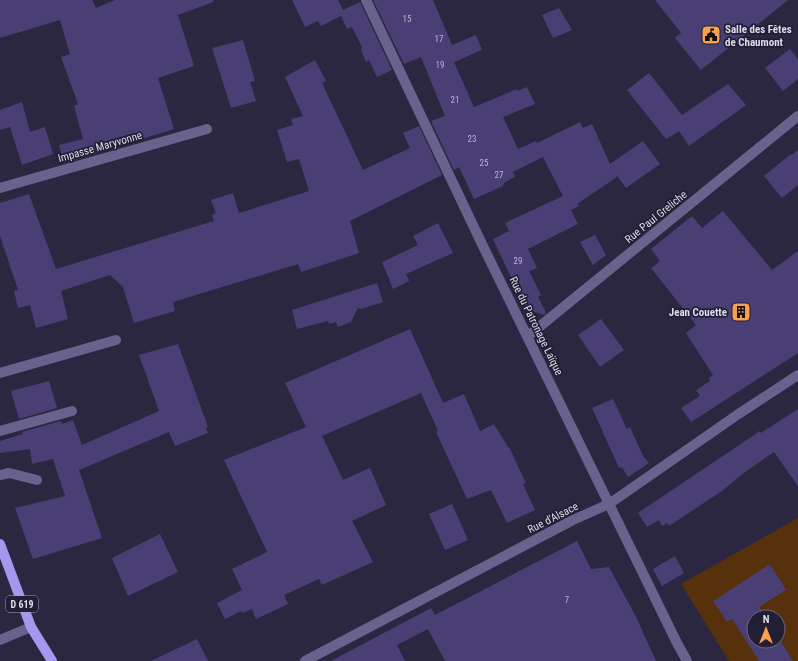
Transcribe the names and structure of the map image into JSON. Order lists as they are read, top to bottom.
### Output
{
  "streets": {
    "main road": ["D 619"],
    "street": [
      "Impasse Maryvonne",
      "Rue Paul Greliche",
      "Rue du Patronage Laïque",
      "Rue d'Alsace"
    ]
  },
  "crossings": [
    ["Rue Paul Greliche", "Rue du Patronage Laïque"],
    ["Rue du Patronage Laïque", "Rue d'Alsace"]
  ],
  "places": {
    "public building": ["Salle des Fêtes de Chaumont"],
    "building": ["Jean Couette"]
  },
  "house_numbers": [
    "15",
    "17",
    "19",
    "21",
    "23",
    "25",
    "27",
    "29",
    "7"
  ],
  "north": "top"
}
